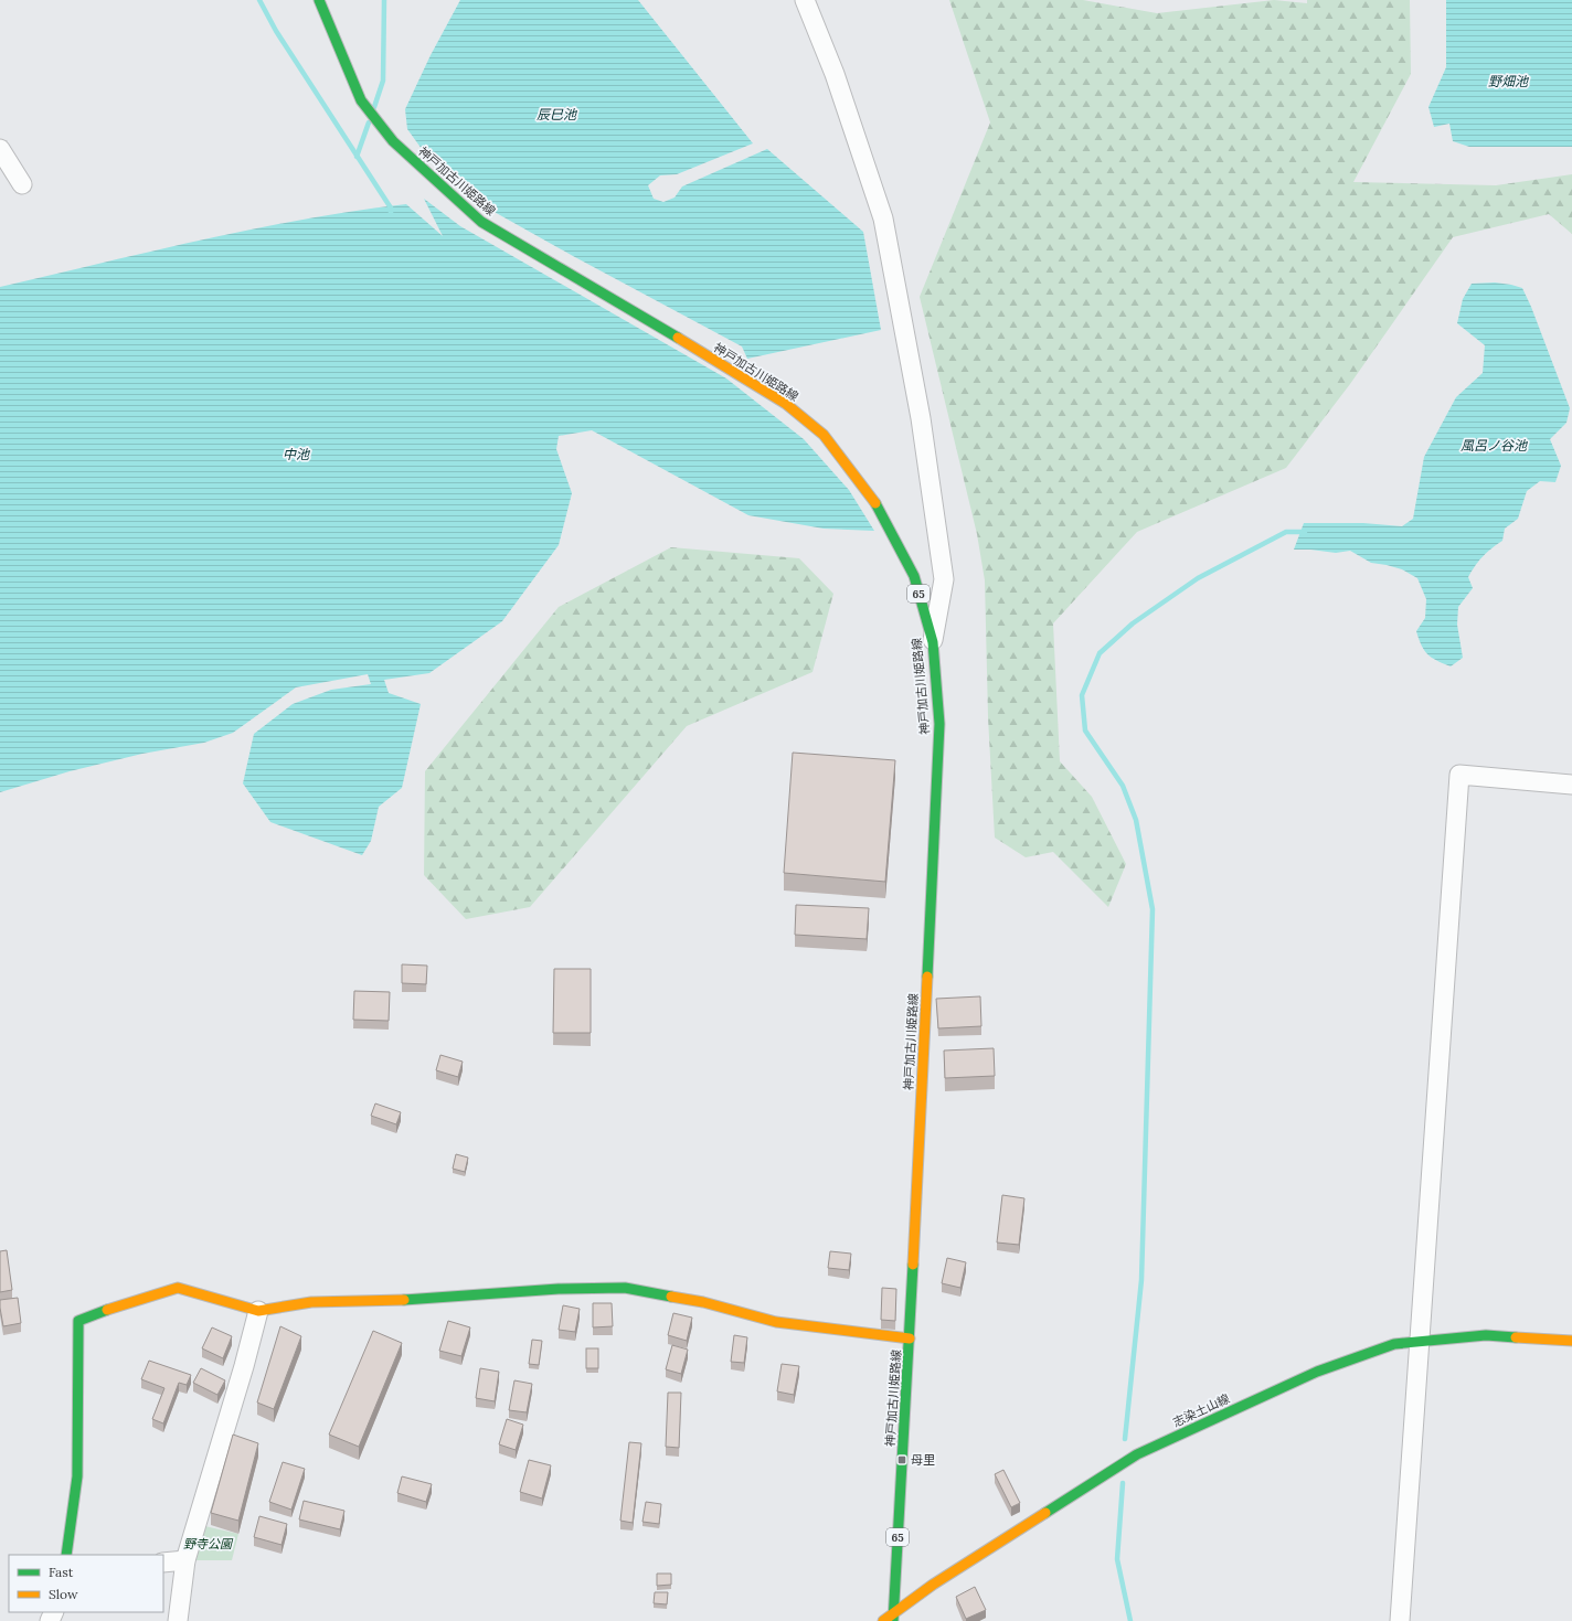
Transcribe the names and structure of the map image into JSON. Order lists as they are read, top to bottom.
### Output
{
  "streets": {
    "main road": ["神戸加古川姫路線", "65", "志染土山線"]
  },
  "crossings": [
    ["神戸加古川姫路線", "志染土山線"]
  ],
  "water": [
    "野畑池",
    "辰巳池",
    "風呂ノ谷池",
    "中池"
  ],
  "parks": ["野寺公園"],
  "places": {
    "transit": ["母里"]
  },
  "legend": ["Fast", "Slow"]
}
